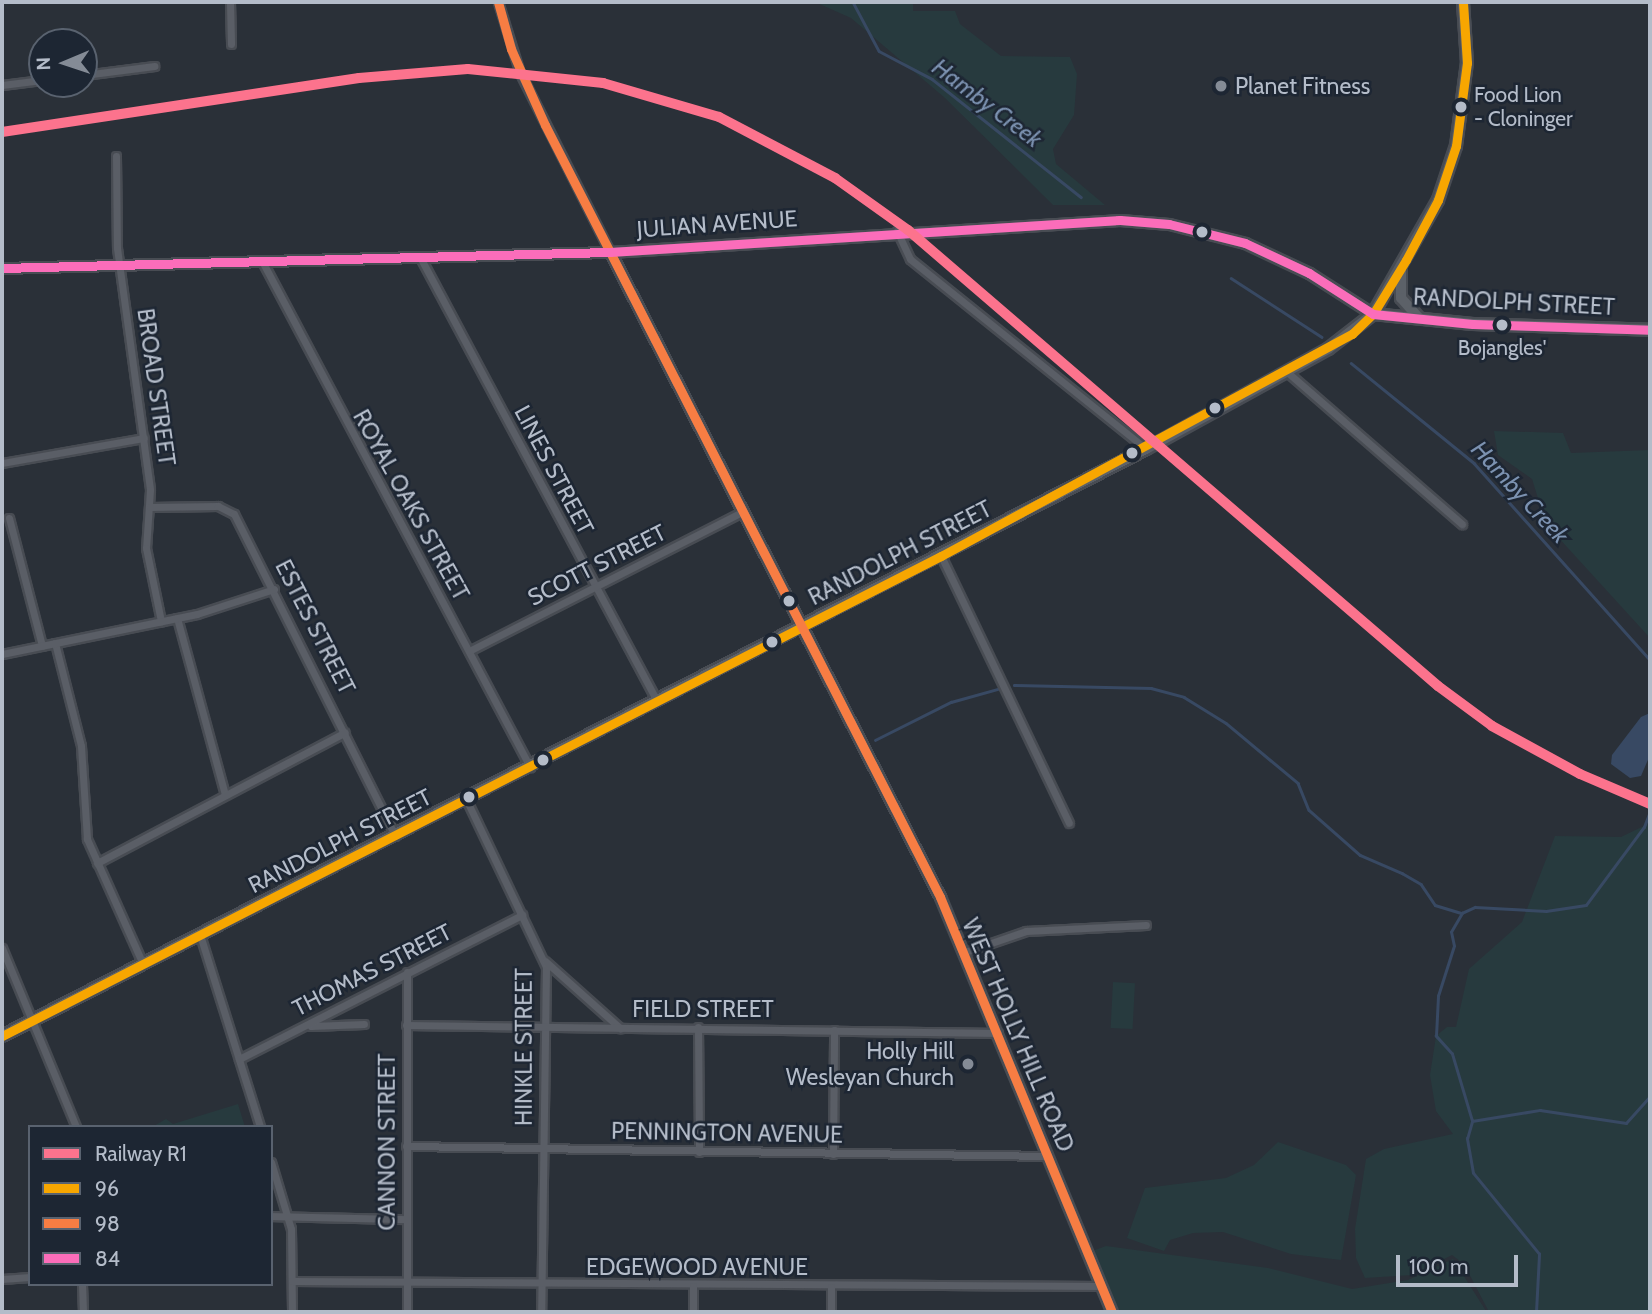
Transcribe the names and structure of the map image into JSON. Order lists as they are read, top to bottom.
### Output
{
  "streets": {
    "main road": ["RANDOLPH STREET"],
    "street": [
      "JULIAN AVENUE",
      "BROAD STREET",
      "LINES STREET",
      "ROYAL OAKS STREET",
      "SCOTT STREET",
      "ESTES STREET",
      "THOMAS STREET",
      "FIELD STREET",
      "WEST HOLLY HILL ROAD",
      "HINKLE STREET",
      "PENNINGTON AVENUE",
      "CANNON STREET",
      "EDGEWOOD AVENUE"
    ]
  },
  "crossings": [
    ["JULIAN AVENUE", "RANDOLPH STREET"],
    ["JULIAN AVENUE", "BROAD STREET"],
    ["JULIAN AVENUE", "LINES STREET"],
    ["JULIAN AVENUE", "ROYAL OAKS STREET"],
    ["JULIAN AVENUE", "WEST HOLLY HILL ROAD"],
    ["RANDOLPH STREET", "LINES STREET"],
    ["RANDOLPH STREET", "ROYAL OAKS STREET"],
    ["RANDOLPH STREET", "ESTES STREET"],
    ["RANDOLPH STREET", "WEST HOLLY HILL ROAD"],
    ["RANDOLPH STREET", "HINKLE STREET"],
    ["BROAD STREET", "ESTES STREET"],
    ["LINES STREET", "SCOTT STREET"],
    ["ROYAL OAKS STREET", "SCOTT STREET"],
    ["SCOTT STREET", "WEST HOLLY HILL ROAD"],
    ["THOMAS STREET", "HINKLE STREET"],
    ["THOMAS STREET", "CANNON STREET"],
    ["FIELD STREET", "WEST HOLLY HILL ROAD"],
    ["FIELD STREET", "HINKLE STREET"],
    ["FIELD STREET", "CANNON STREET"],
    ["WEST HOLLY HILL ROAD", "PENNINGTON AVENUE"],
    ["WEST HOLLY HILL ROAD", "EDGEWOOD AVENUE"],
    ["HINKLE STREET", "PENNINGTON AVENUE"],
    ["HINKLE STREET", "EDGEWOOD AVENUE"],
    ["PENNINGTON AVENUE", "CANNON STREET"],
    ["CANNON STREET", "EDGEWOOD AVENUE"]
  ],
  "water": ["Hamby Creek"],
  "places": [
    "Planet Fitness",
    "Food Lion - Cloninger",
    "Bojangles'",
    "Holly Hill Wesleyan Church"
  ],
  "lines": [
    "transit line 96",
    "transit line 98",
    "rail line R1",
    "transit line 84"
  ],
  "legend": [
    "Railway R1",
    "96",
    "98",
    "84"
  ],
  "scale_bar": "100 m",
  "north": "left"
}
